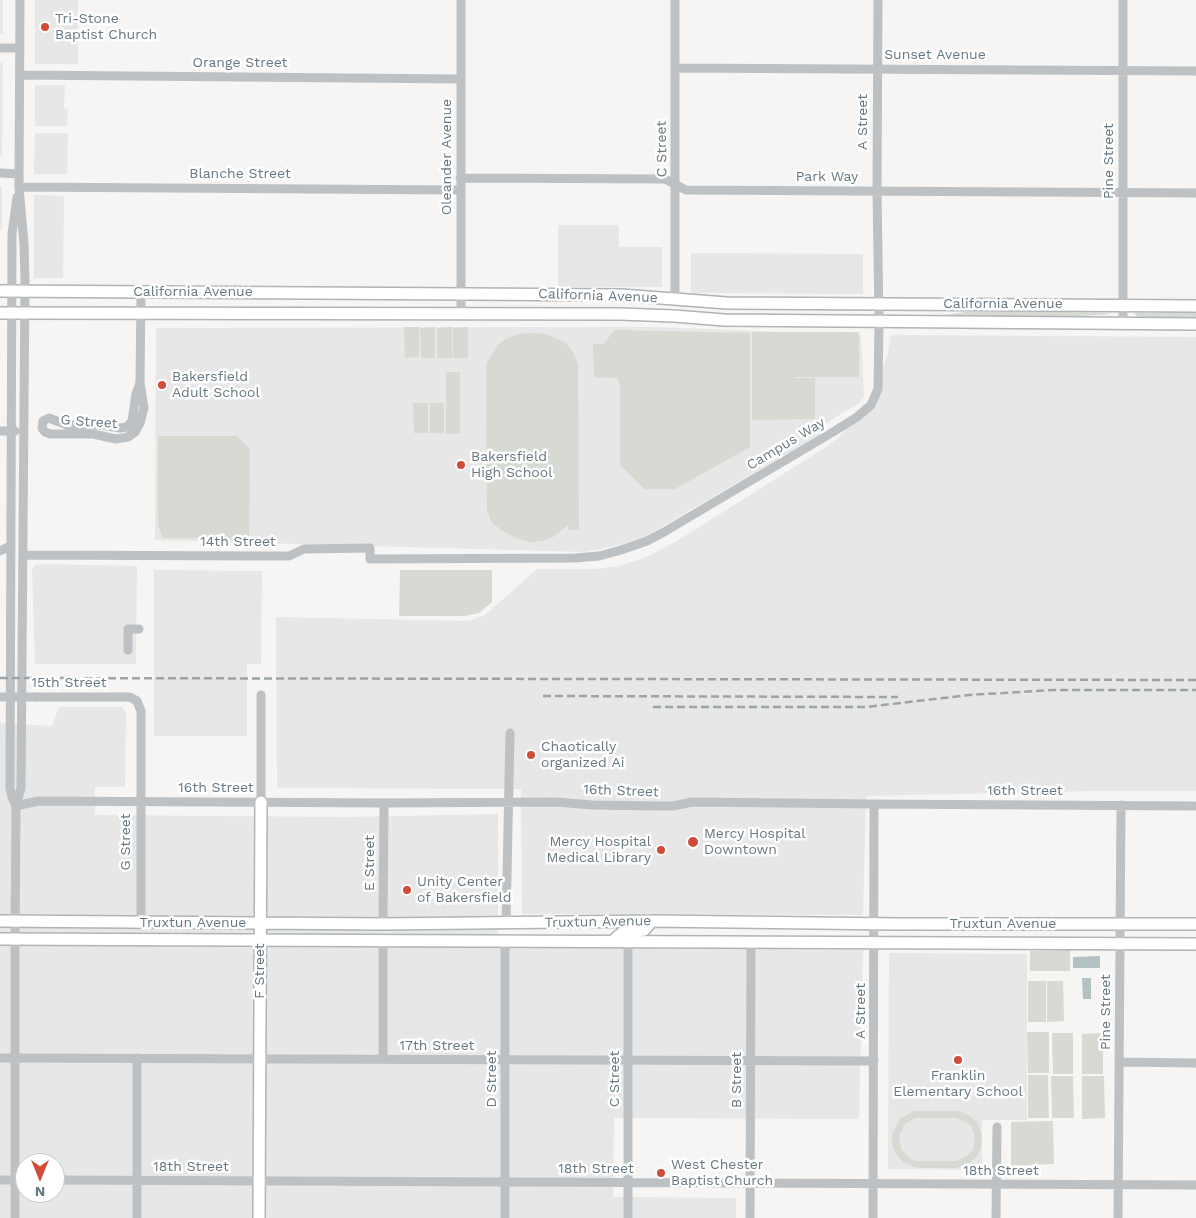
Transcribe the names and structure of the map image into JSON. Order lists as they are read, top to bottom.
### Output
{
  "streets": {
    "main road": ["California Avenue", "Truxtun Avenue", "F Street"],
    "street": [
      "Sunset Avenue",
      "Orange Street",
      "A Street",
      "C Street",
      "Oleander Avenue",
      "Pine Street",
      "Blanche Street",
      "Park Way",
      "G Street",
      "Campus Way",
      "14th Street",
      "15th Street",
      "16th Street",
      "E Street",
      "17th Street",
      "D Street",
      "B Street",
      "18th Street"
    ]
  },
  "crossings": [
    ["Sunset Avenue", "A Street"],
    ["Sunset Avenue", "C Street"],
    ["Sunset Avenue", "Pine Street"],
    ["Orange Street", "Oleander Avenue"],
    ["A Street", "Park Way"],
    ["A Street", "California Avenue"],
    ["A Street", "Campus Way"],
    ["A Street", "16th Street"],
    ["A Street", "Truxtun Avenue"],
    ["A Street", "17th Street"],
    ["A Street", "18th Street"],
    ["C Street", "Park Way"],
    ["C Street", "California Avenue"],
    ["C Street", "Truxtun Avenue"],
    ["C Street", "17th Street"],
    ["C Street", "18th Street"],
    ["Oleander Avenue", "Blanche Street"],
    ["Oleander Avenue", "Park Way"],
    ["Oleander Avenue", "California Avenue"],
    ["Pine Street", "Park Way"],
    ["Pine Street", "California Avenue"],
    ["Pine Street", "16th Street"],
    ["Pine Street", "Truxtun Avenue"],
    ["Pine Street", "18th Street"],
    ["California Avenue", "G Street"],
    ["California Avenue", "Campus Way"],
    ["G Street", "15th Street"],
    ["G Street", "16th Street"],
    ["G Street", "Truxtun Avenue"],
    ["Campus Way", "14th Street"],
    ["16th Street", "E Street"],
    ["16th Street", "F Street"],
    ["E Street", "Truxtun Avenue"],
    ["Truxtun Avenue", "F Street"],
    ["Truxtun Avenue", "D Street"],
    ["Truxtun Avenue", "B Street"],
    ["F Street", "17th Street"],
    ["F Street", "18th Street"],
    ["17th Street", "D Street"],
    ["17th Street", "B Street"],
    ["D Street", "18th Street"],
    ["B Street", "18th Street"]
  ],
  "places": [
    "Tri-Stone Baptist Church",
    "Bakersfield Adult School",
    "Bakersfield High School",
    "Chaotically organized Ai",
    "Mercy Hospital Downtown",
    "Mercy Hospital Medical Library",
    "Unity Center of Bakersfield",
    "Franklin Elementary School",
    "West Chester Baptist Church"
  ],
  "north": "bottom"
}
